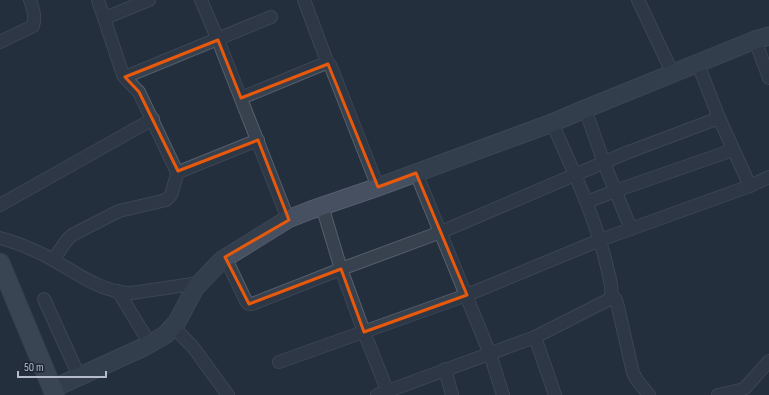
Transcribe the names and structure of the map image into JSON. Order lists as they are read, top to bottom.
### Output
{
  "scale_bar": "50 m"
}
